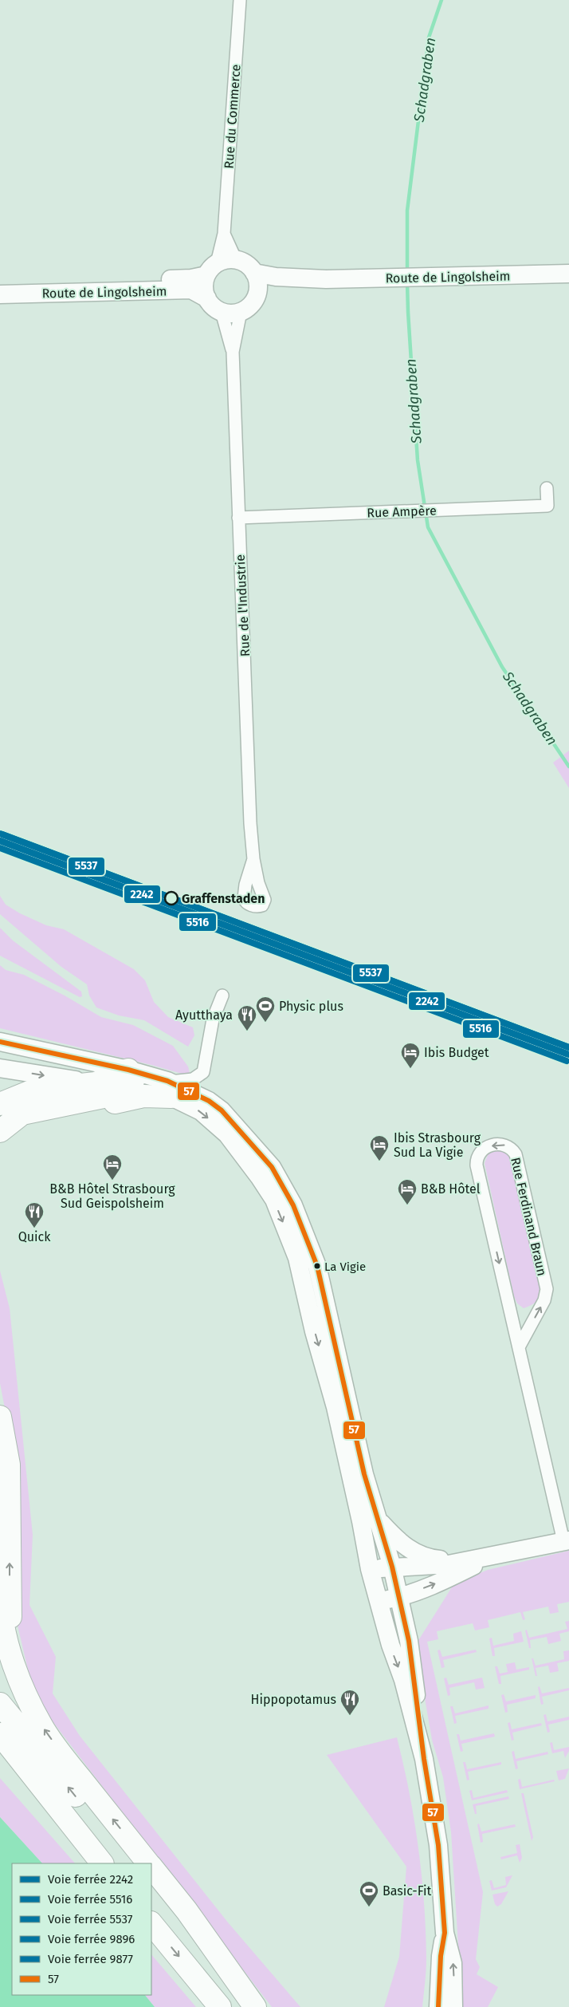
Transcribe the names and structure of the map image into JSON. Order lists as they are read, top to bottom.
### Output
{
  "streets": {
    "main road": ["Route de Lingolsheim"],
    "street": [
      "Rue du Commerce",
      "Rue Ampère",
      "Rue de l'Industrie",
      "Rue Ferdinand Braun"
    ]
  },
  "crossings": [
    ["Rue du Commerce", "Route de Lingolsheim"],
    ["Rue du Commerce", "Rue de l'Industrie"],
    ["Route de Lingolsheim", "Rue de l'Industrie"],
    ["Rue Ampère", "Rue de l'Industrie"]
  ],
  "water": ["Schadgraben"],
  "places": {
    "other": ["Graffenstaden", "La Vigie"],
    "sports": ["Physic plus", "Basic-Fit"],
    "restaurant": ["Ayutthaya", "Quick", "Hippopotamus"],
    "hotel": [
      "Ibis Budget",
      "Ibis Strasbourg Sud La Vigie",
      "B&B Hôtel Strasbourg Sud Geispolsheim",
      "B&B Hôtel"
    ]
  },
  "lines": [
    "rail line 5537",
    "rail line 9896",
    "rail line 2242",
    "rail line 9877",
    "rail line 5516",
    "transit line 57"
  ],
  "legend": [
    "Voie ferrée 2242",
    "Voie ferrée 5516",
    "Voie ferrée 5537",
    "Voie ferrée 9896",
    "Voie ferrée 9877",
    "57"
  ]
}
